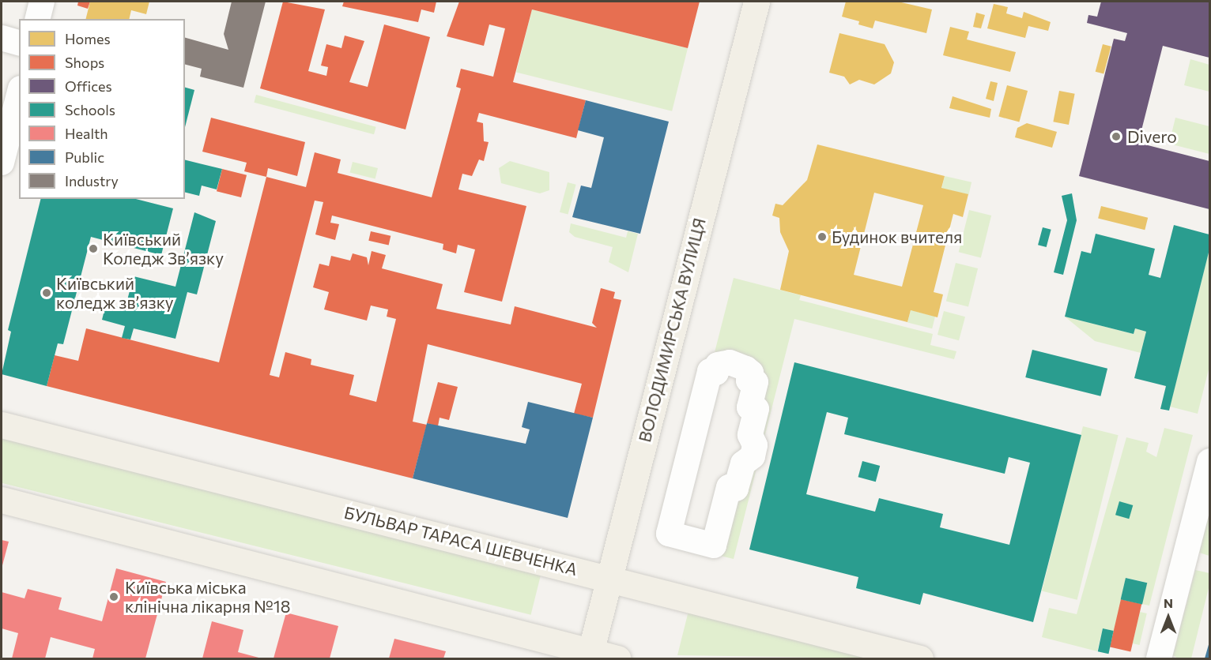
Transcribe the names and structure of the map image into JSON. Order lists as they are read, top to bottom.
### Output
{
  "streets": {
    "main road": ["ВОЛОДИМИРСЬКА ВУЛИЦЯ", "БУЛЬВАР ТАРАСА ШЕВЧЕНКА"]
  },
  "crossings": [
    ["ВОЛОДИМИРСЬКА ВУЛИЦЯ", "БУЛЬВАР ТАРАСА ШЕВЧЕНКА"]
  ],
  "places": [
    "Divero",
    "Будинок вчителя",
    "Київський Коледж Зв’язку",
    "Київський коледж зв’язку",
    "Київська міська клінічна лікарня №18"
  ],
  "legend": [
    "Homes",
    "Shops",
    "Offices",
    "Schools",
    "Health",
    "Public",
    "Industry"
  ],
  "north": "top"
}
